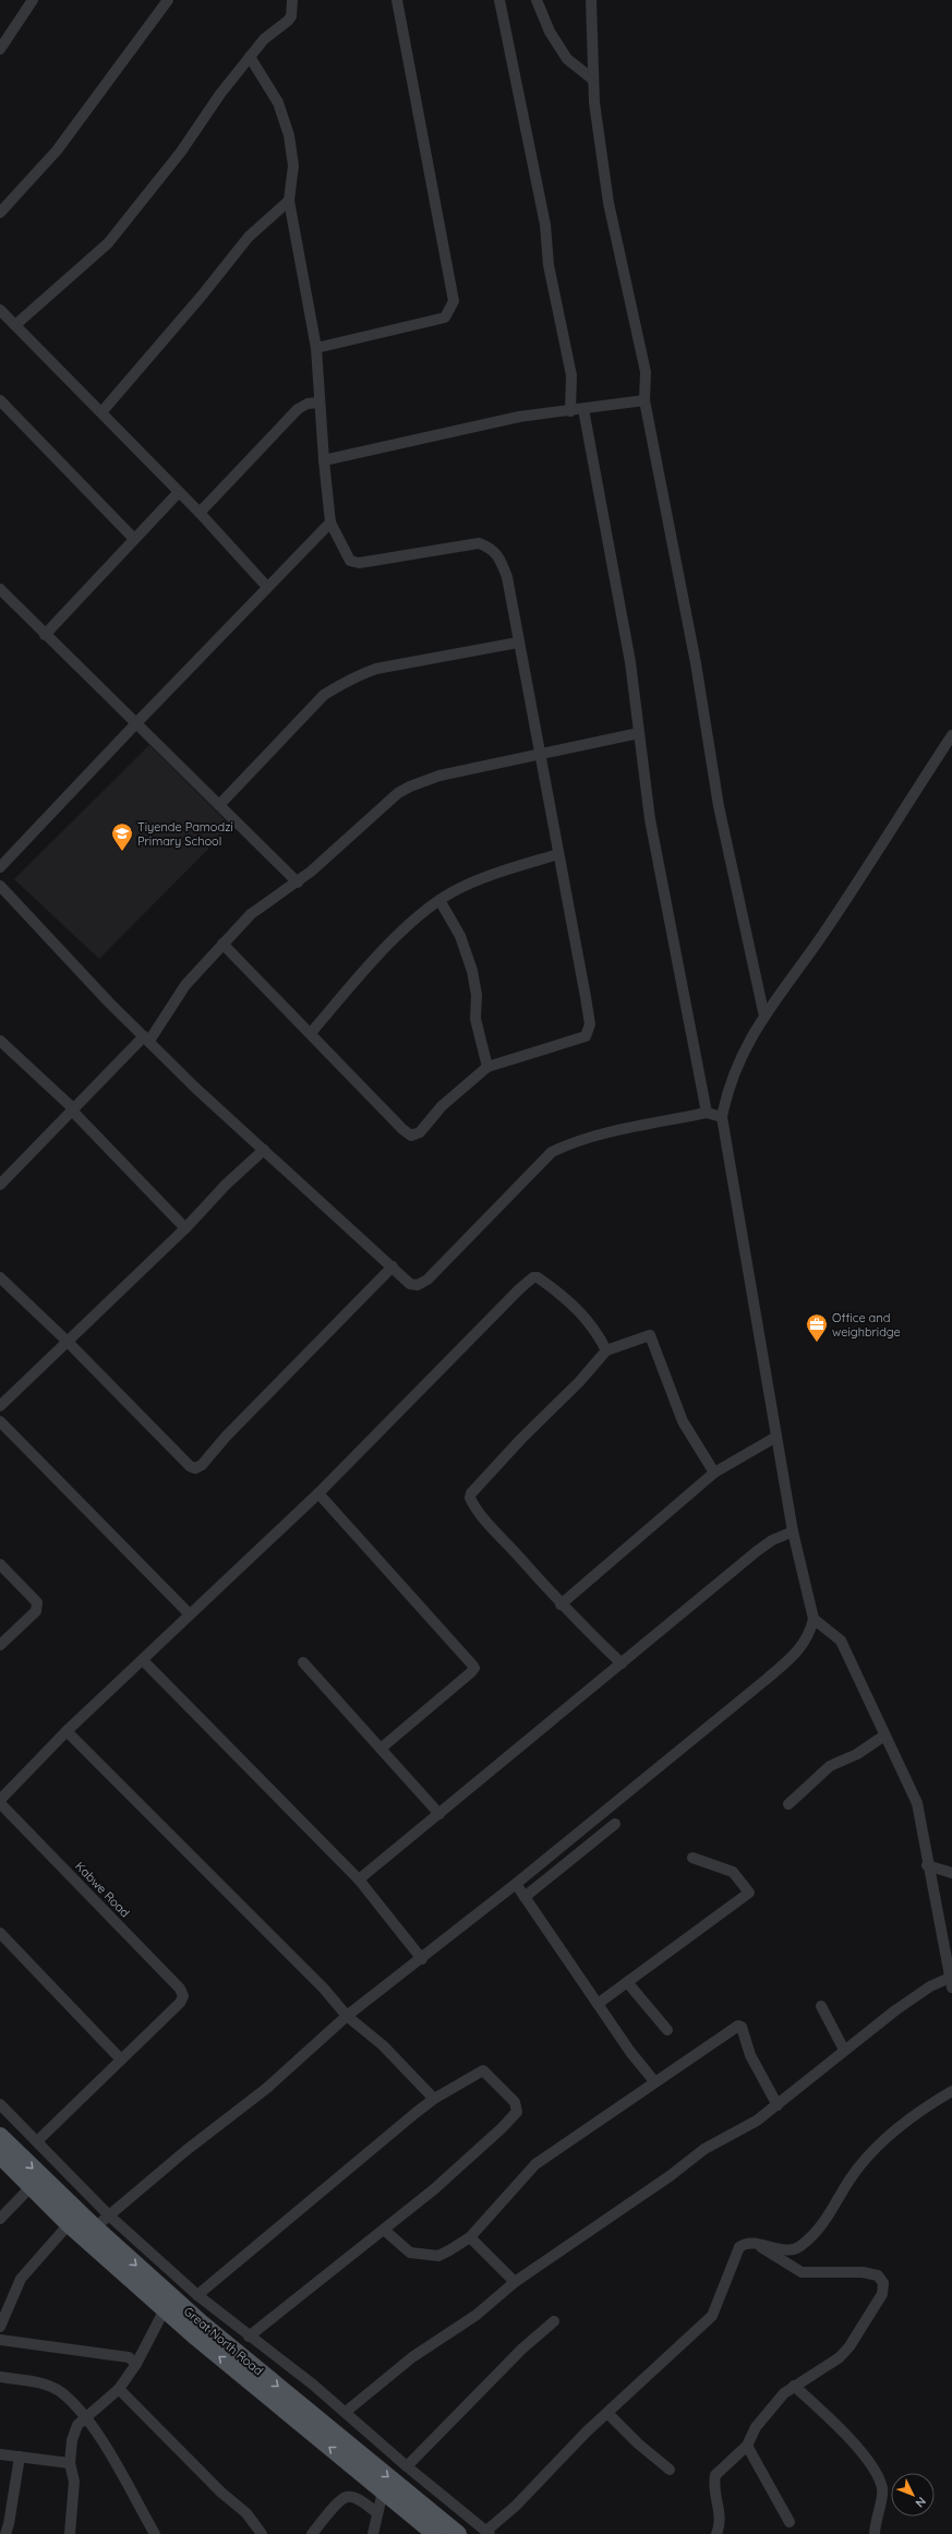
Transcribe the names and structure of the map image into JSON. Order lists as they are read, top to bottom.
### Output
{
  "streets": {
    "main road": ["Great North Road"],
    "street": ["Kabwe Road"]
  },
  "places": {
    "school or university": ["Tiyende Pamodzi Primary School"],
    "office": ["Office and weighbridge"]
  },
  "north": "bottom right"
}
